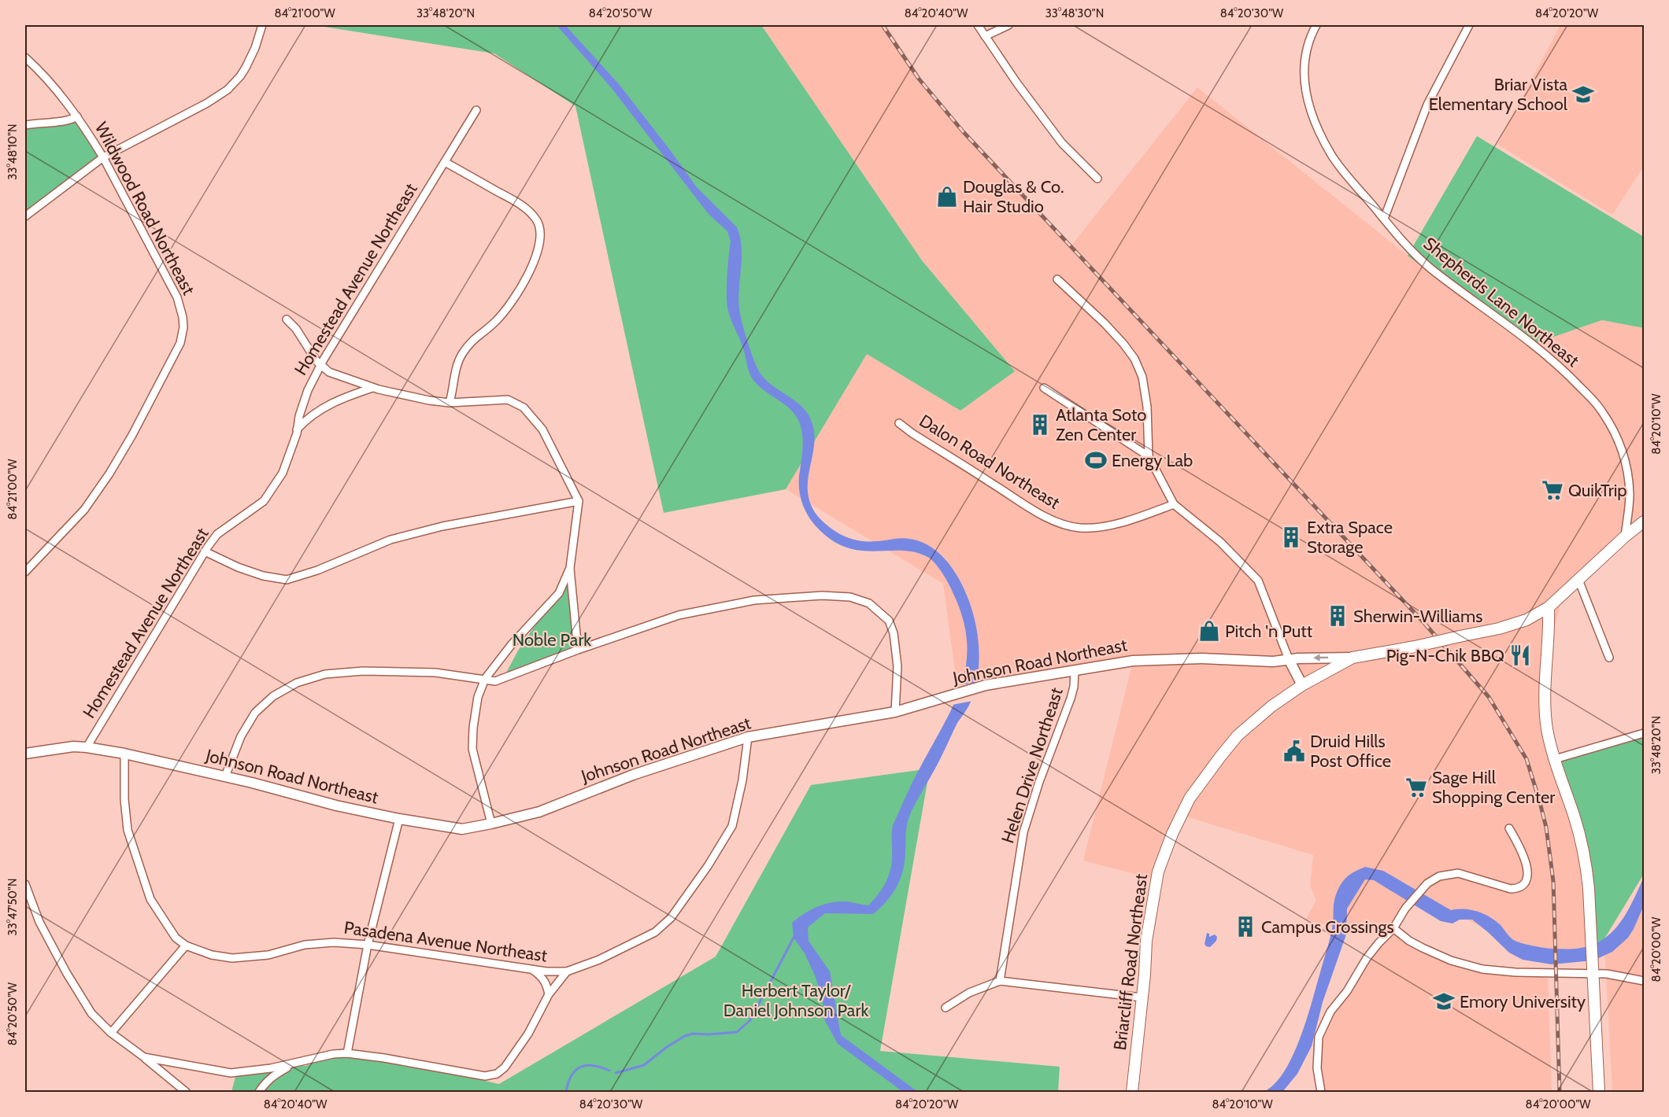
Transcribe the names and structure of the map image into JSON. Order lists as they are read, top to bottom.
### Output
{
  "streets": {
    "main road": ["Briarcliff Road Northeast"],
    "street": [
      "Wildwood Road Northeast",
      "Homestead Avenue Northeast",
      "Shepherds Lane Northeast",
      "Dalon Road Northeast",
      "Johnson Road Northeast",
      "Helen Drive Northeast",
      "Pasadena Avenue Northeast"
    ]
  },
  "crossings": [
    ["Homestead Avenue Northeast", "Johnson Road Northeast"],
    ["Shepherds Lane Northeast", "Briarcliff Road Northeast"],
    ["Johnson Road Northeast", "Helen Drive Northeast"],
    ["Johnson Road Northeast", "Pasadena Avenue Northeast"],
    ["Johnson Road Northeast", "Briarcliff Road Northeast"]
  ],
  "parks": ["Noble Park", "Herbert Taylor/ Daniel Johnson Park"],
  "places": {
    "school or university": ["Briar Vista Elementary School", "Emory University"],
    "shop": ["Douglas & Co. Hair Studio", "Pitch 'n Putt"],
    "building": [
      "Atlanta Soto Zen Center",
      "Extra Space Storage",
      "Sherwin-Williams",
      "Campus Crossings"
    ],
    "sports": ["Energy Lab"],
    "supermarket": ["QuikTrip", "Sage Hill Shopping Center"],
    "restaurant": ["Pig-N-Chik BBQ"],
    "public building": ["Druid Hills Post Office"]
  },
  "coordinates": [
    "84°21'00\"W",
    "33°48'20\"N",
    "84°20'50\"W",
    "84°20'40\"W",
    "33°48'30\"N",
    "84°20'30\"W",
    "84°20'20\"W",
    "33°48'10\"N",
    "84°20'10\"W",
    "33°47'50\"N",
    "84°20'00\"W"
  ]
}
